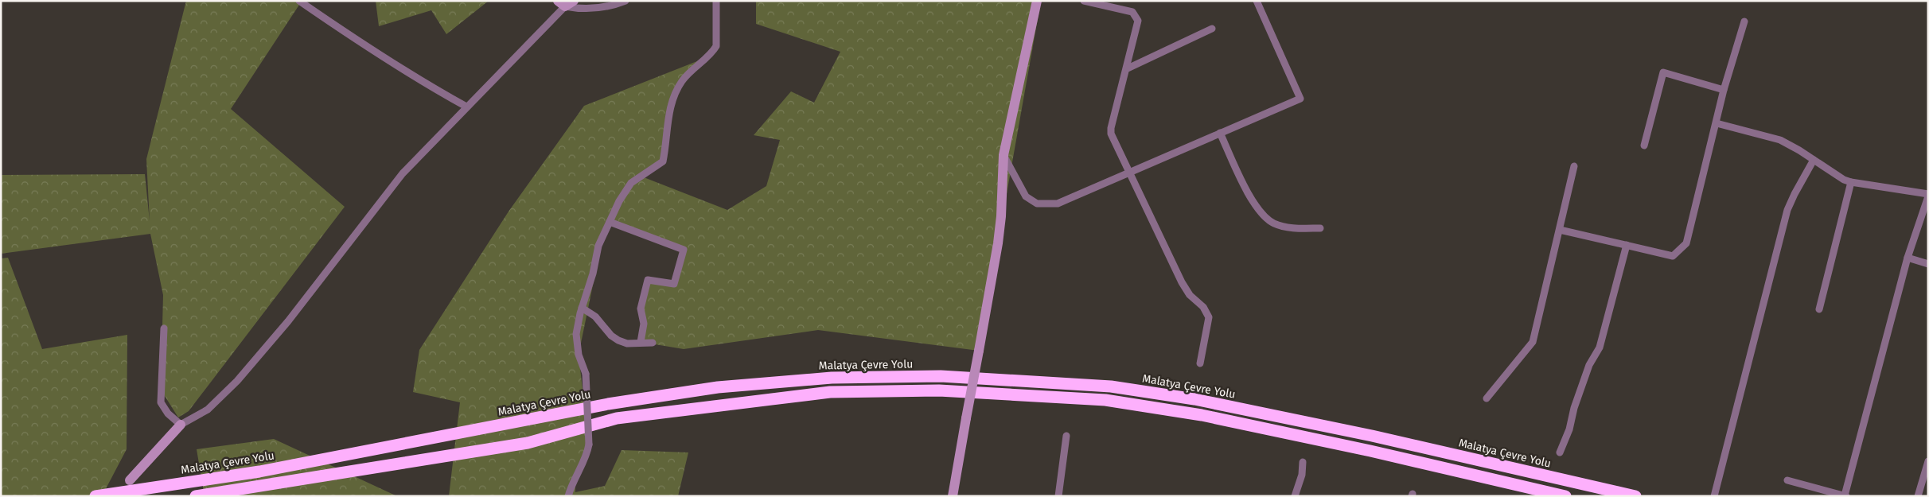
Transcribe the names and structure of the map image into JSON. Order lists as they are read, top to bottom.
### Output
{
  "streets": {
    "highway": ["Malatya Çevre Yolu"]
  }
}
